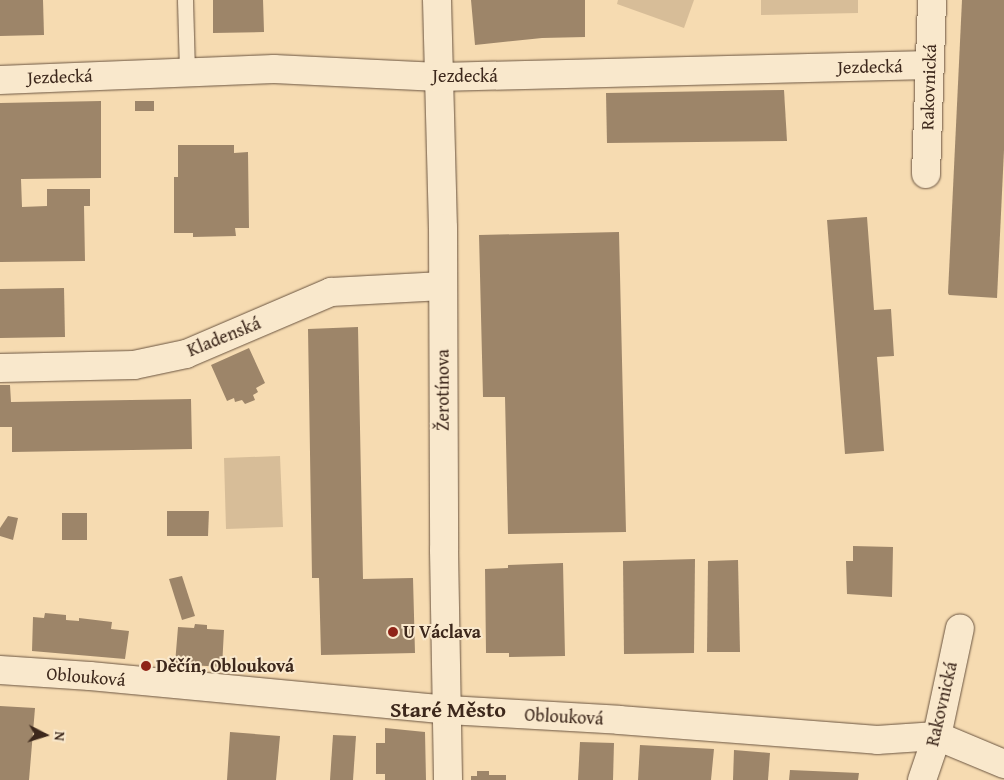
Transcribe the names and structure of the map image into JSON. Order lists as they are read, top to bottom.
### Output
{
  "streets": {
    "street": [
      "Jezdecká",
      "Rakovnická",
      "Kladenská",
      "Žerotínova",
      "Oblouková"
    ]
  },
  "crossings": [
    ["Jezdecká", "Rakovnická"],
    ["Jezdecká", "Žerotínova"],
    ["Rakovnická", "Oblouková"],
    ["Kladenská", "Žerotínova"],
    ["Žerotínova", "Oblouková"]
  ],
  "districts": ["Staré Město"],
  "places": ["U Václava", "Děčín, Oblouková"],
  "north": "right"
}
